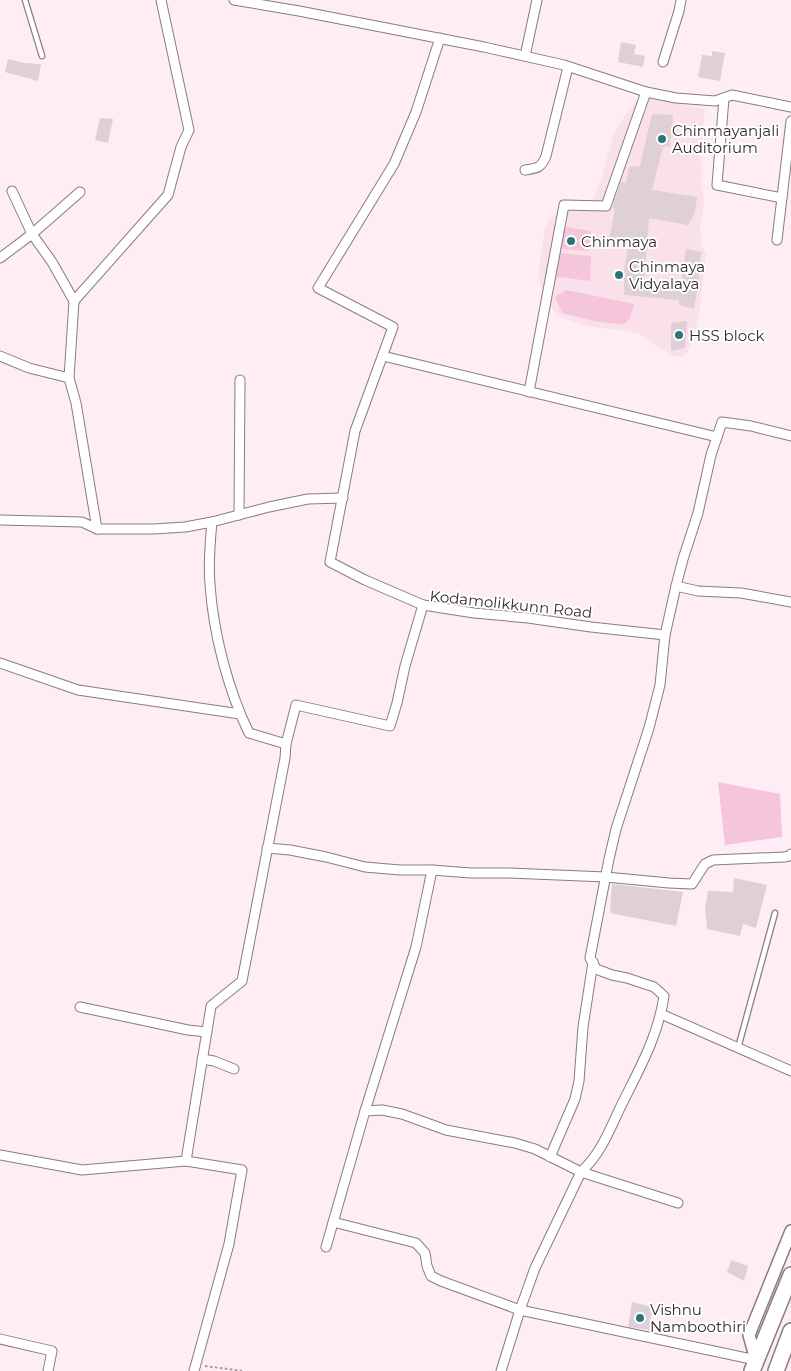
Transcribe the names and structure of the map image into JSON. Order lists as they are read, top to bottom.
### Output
{
  "streets": {
    "street": ["Kodamolikkunn Road"]
  },
  "places": [
    "Chinmayanjali Auditorium",
    "Chinmaya",
    "Chinmaya Vidyalaya",
    "HSS block",
    "Vishnu Namboothiri"
  ]
}
